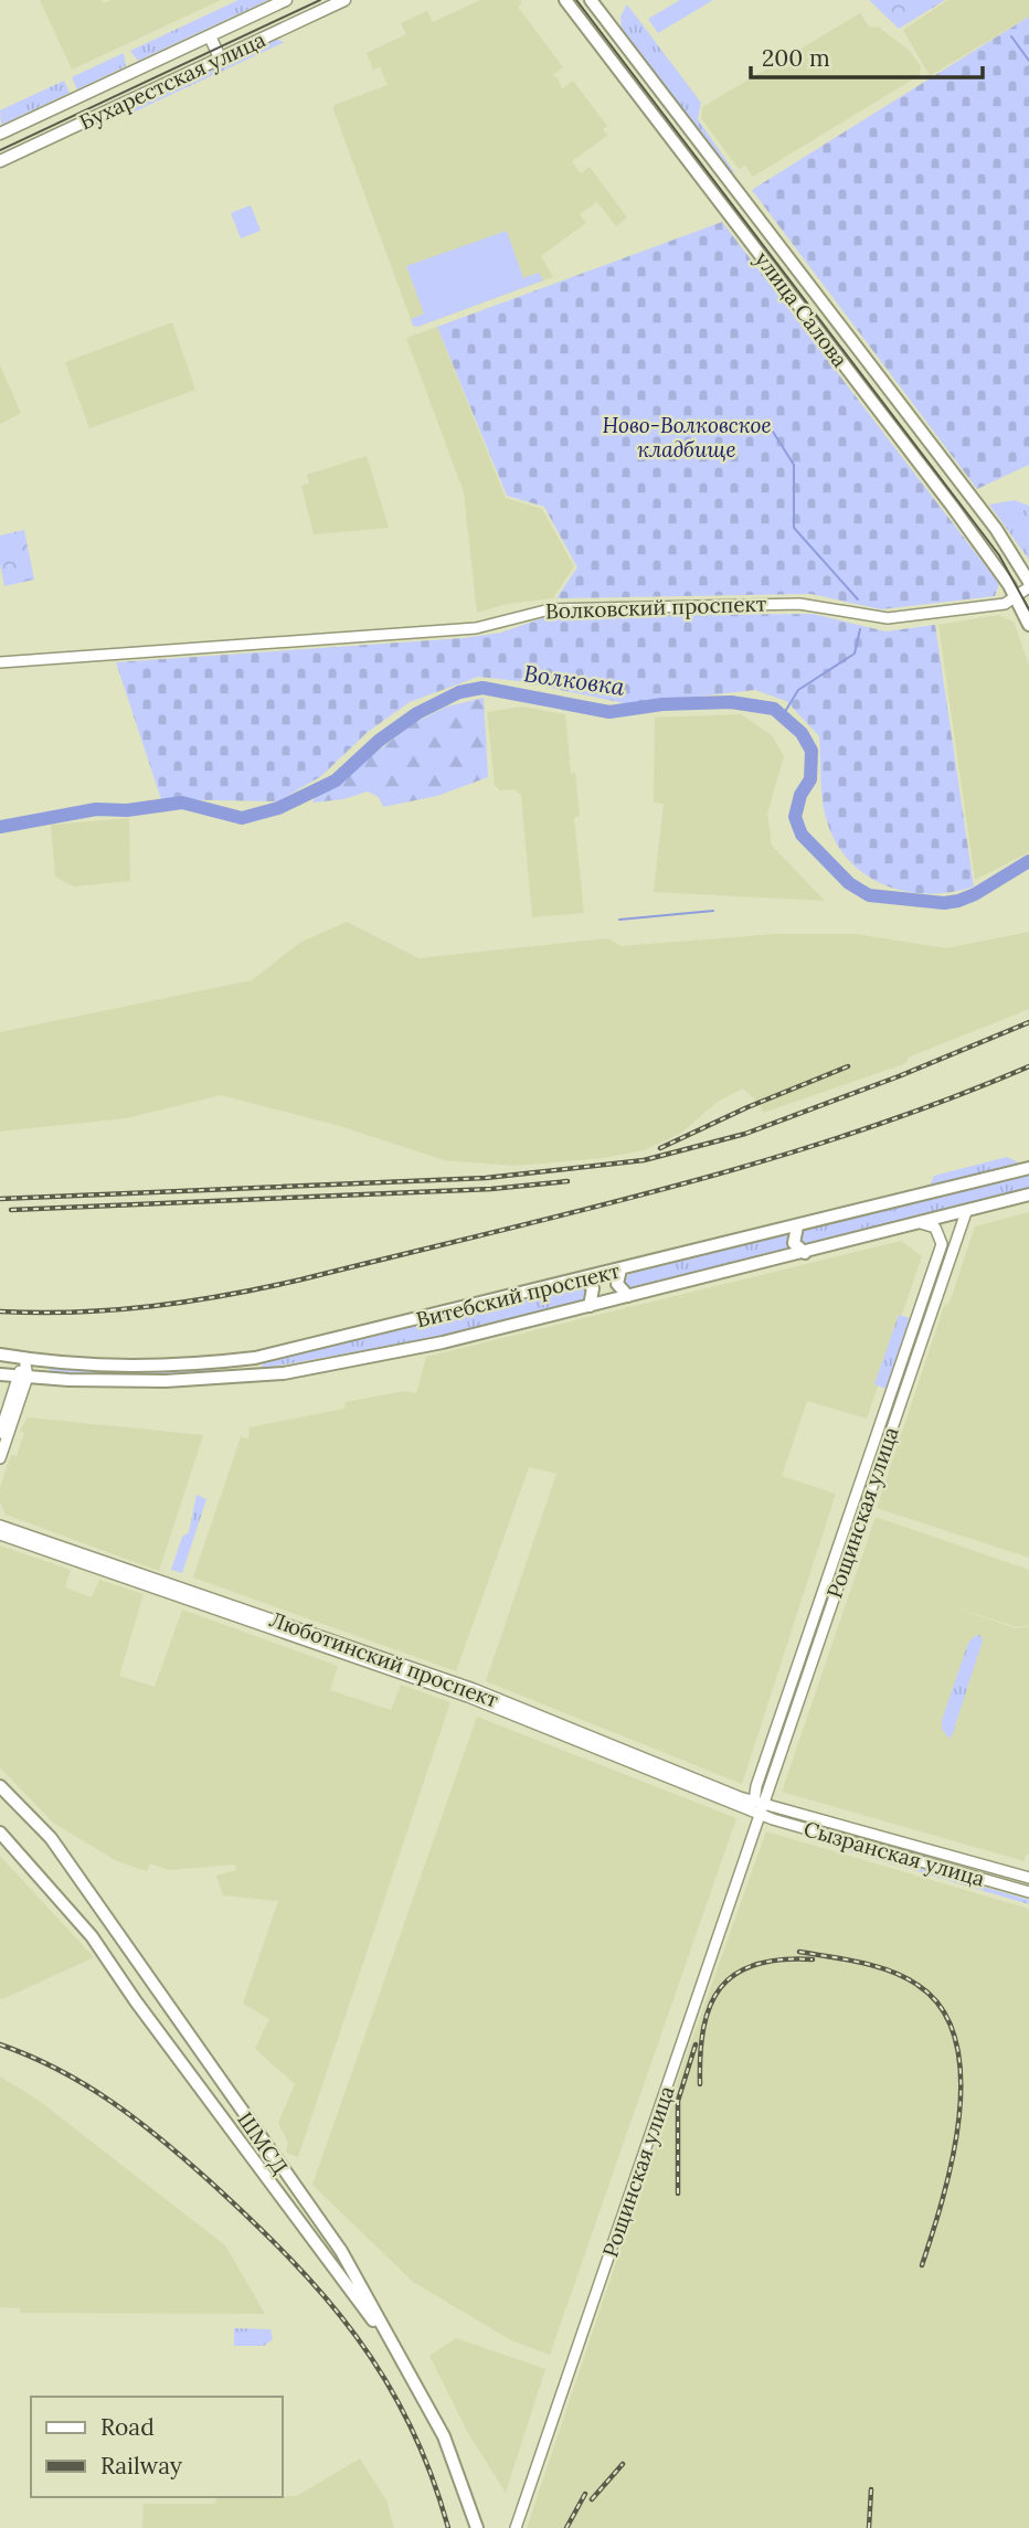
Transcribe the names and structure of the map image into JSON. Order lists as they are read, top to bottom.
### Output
{
  "streets": {
    "main road": [
      "Бухарестская улица",
      "улица Салова",
      "Витебский проспект",
      "ШМСД"
    ],
    "street": [
      "Волковский проспект",
      "Рощинская улица",
      "Люботинский проспект",
      "Сызранская улица"
    ]
  },
  "crossings": [
    ["улица Салова", "Волковский проспект"],
    ["Витебский проспект", "Рощинская улица"],
    ["Рощинская улица", "Люботинский проспект"],
    ["Рощинская улица", "Сызранская улица"],
    ["Люботинский проспект", "Сызранская улица"]
  ],
  "water": ["Волковка"],
  "parks": ["Ново-Волковское кладбище"],
  "legend": ["Road", "Railway"],
  "scale_bar": "200 m"
}
